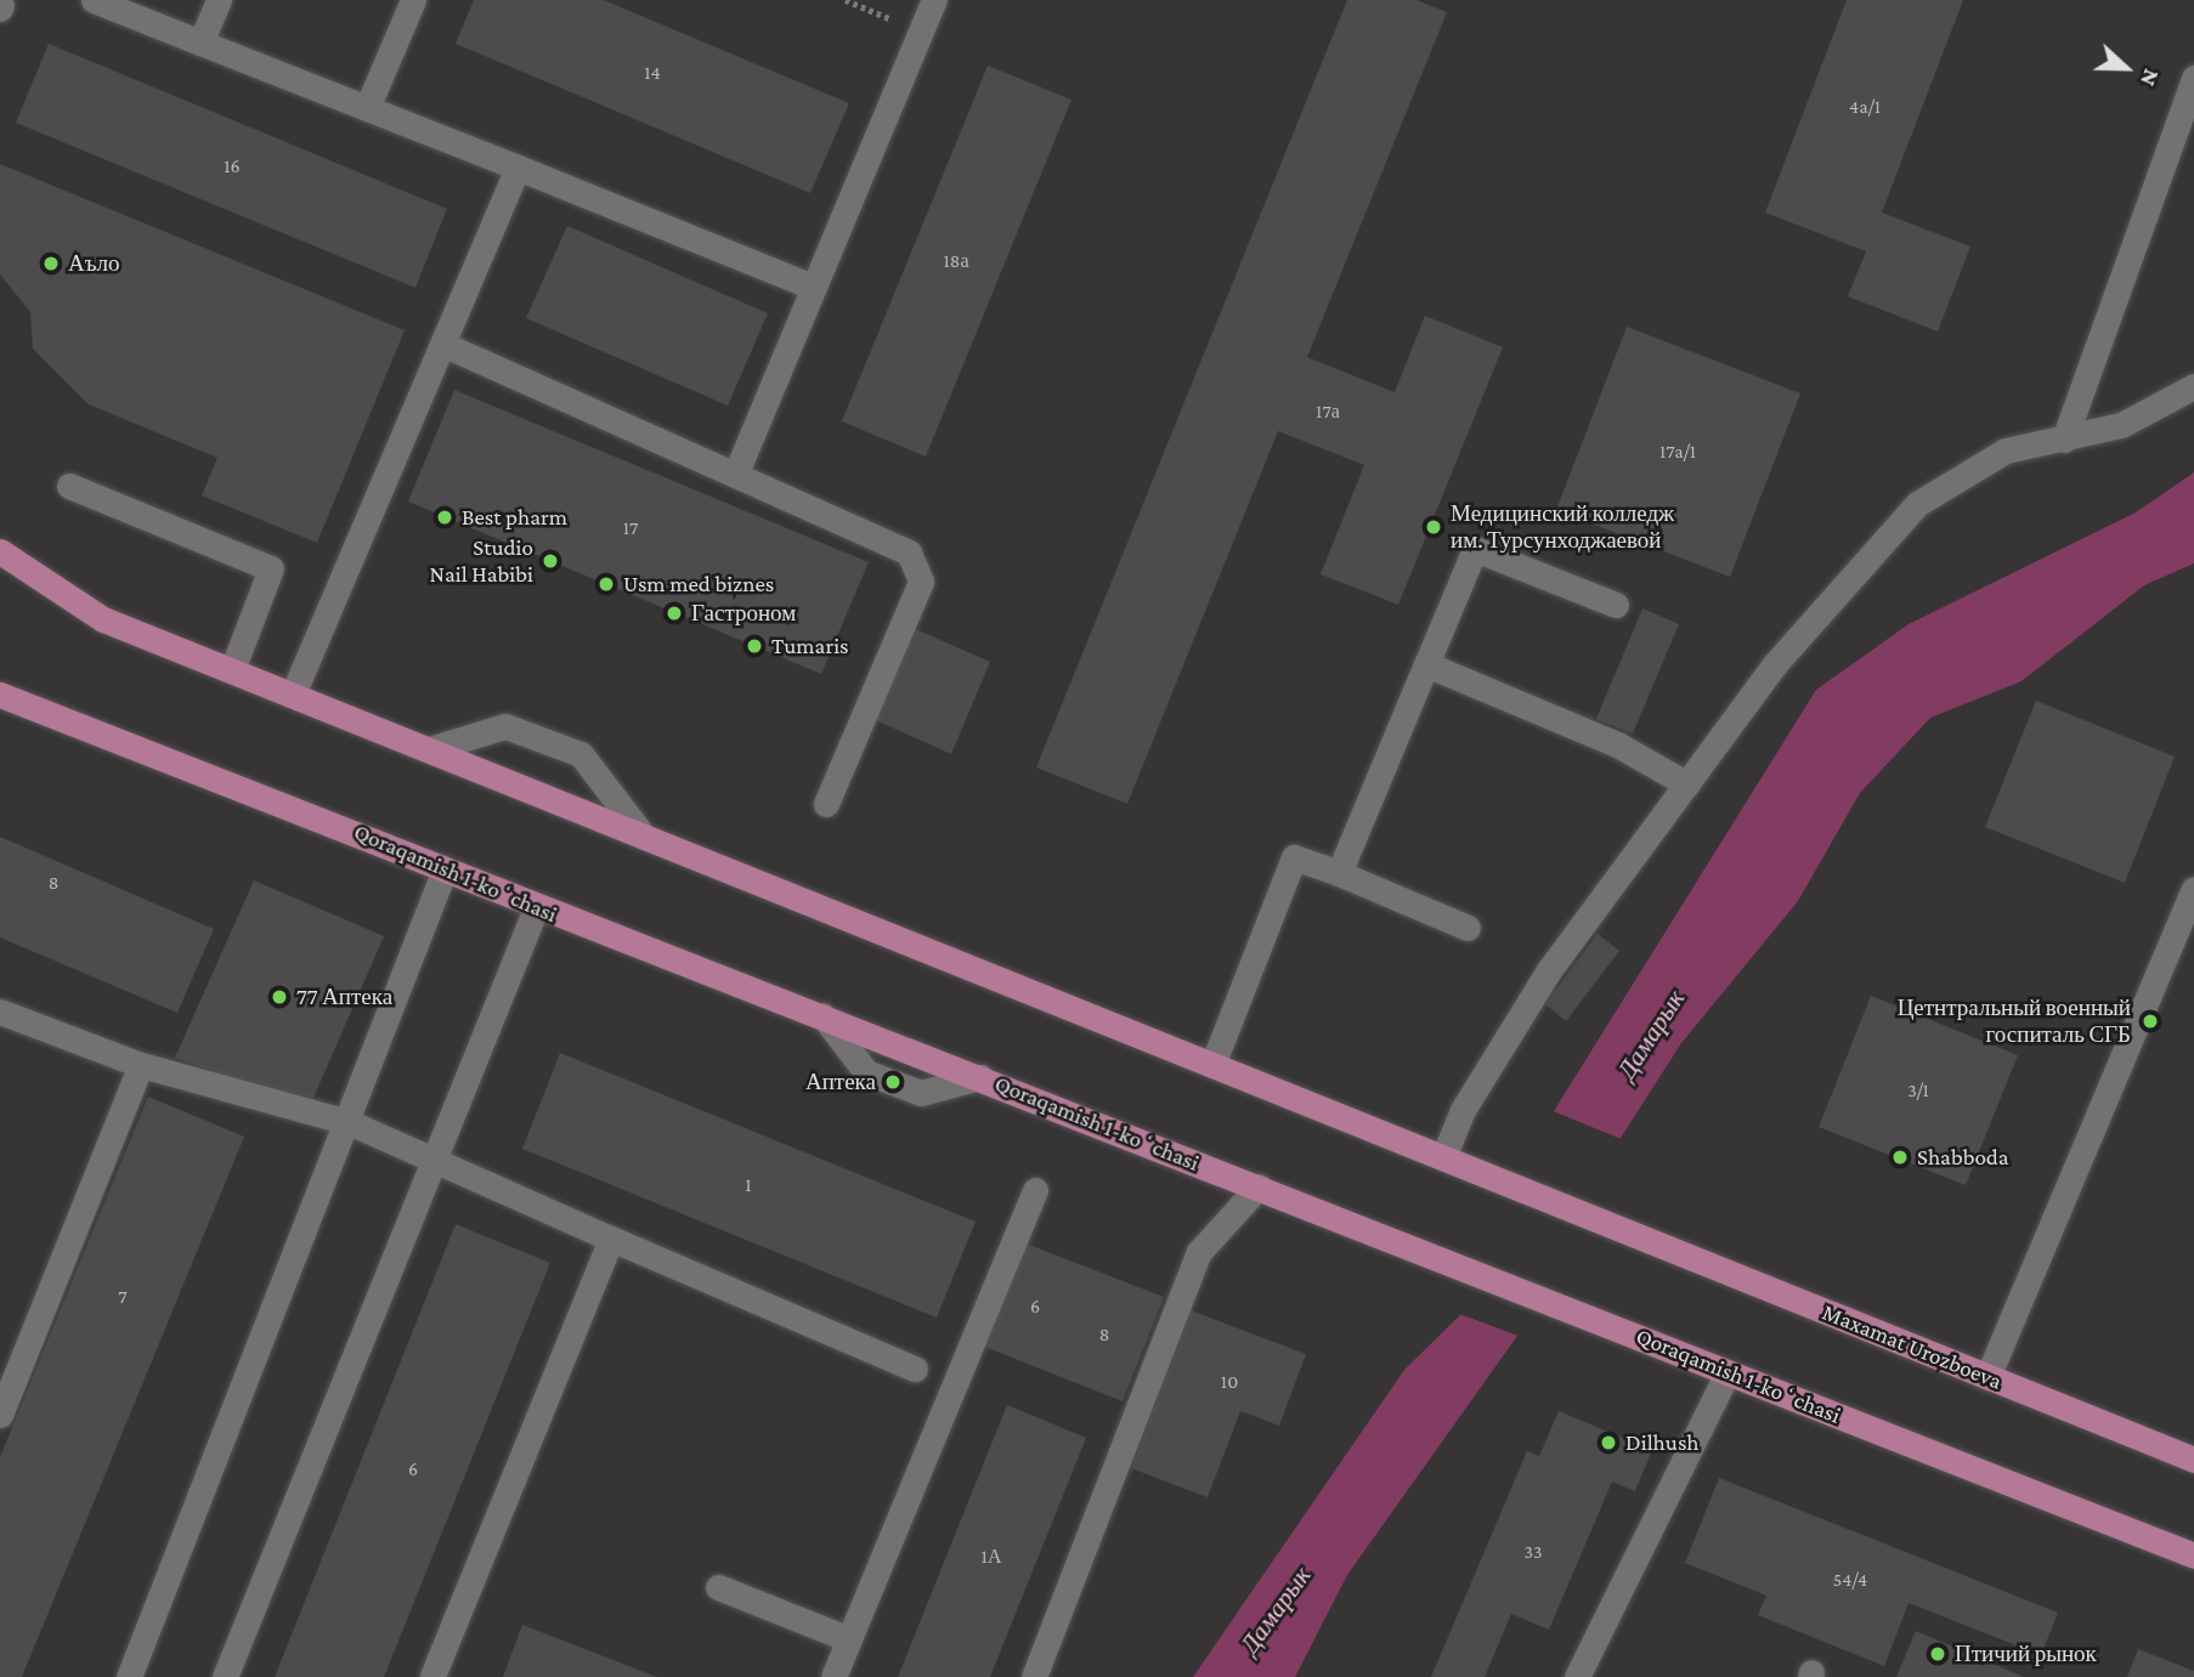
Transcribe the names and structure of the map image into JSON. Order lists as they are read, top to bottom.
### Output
{
  "streets": {
    "main road": ["Qoraqamish 1-koʻchasi", "Maxamat Urozboeva"]
  },
  "water": ["Дамарык"],
  "places": [
    "Аъло",
    "Best pharm",
    "Медицинский колледж им. Турсунходжаевой",
    "Studio Nail Habibi",
    "Usm med biznes",
    "Гастроном",
    "Tumaris",
    "77 Аптека",
    "Цетнтральный военный госпиталь СГБ",
    "Аптека",
    "Shabboda",
    "Dilhush",
    "Птичий рынок"
  ],
  "house_numbers": [
    "14",
    "4a/1",
    "16",
    "18а",
    "17а",
    "17a/1",
    "17",
    "8",
    "3/1",
    "1",
    "7",
    "6",
    "8",
    "10",
    "6",
    "33",
    "1А",
    "54/4"
  ],
  "north": "right"
}
